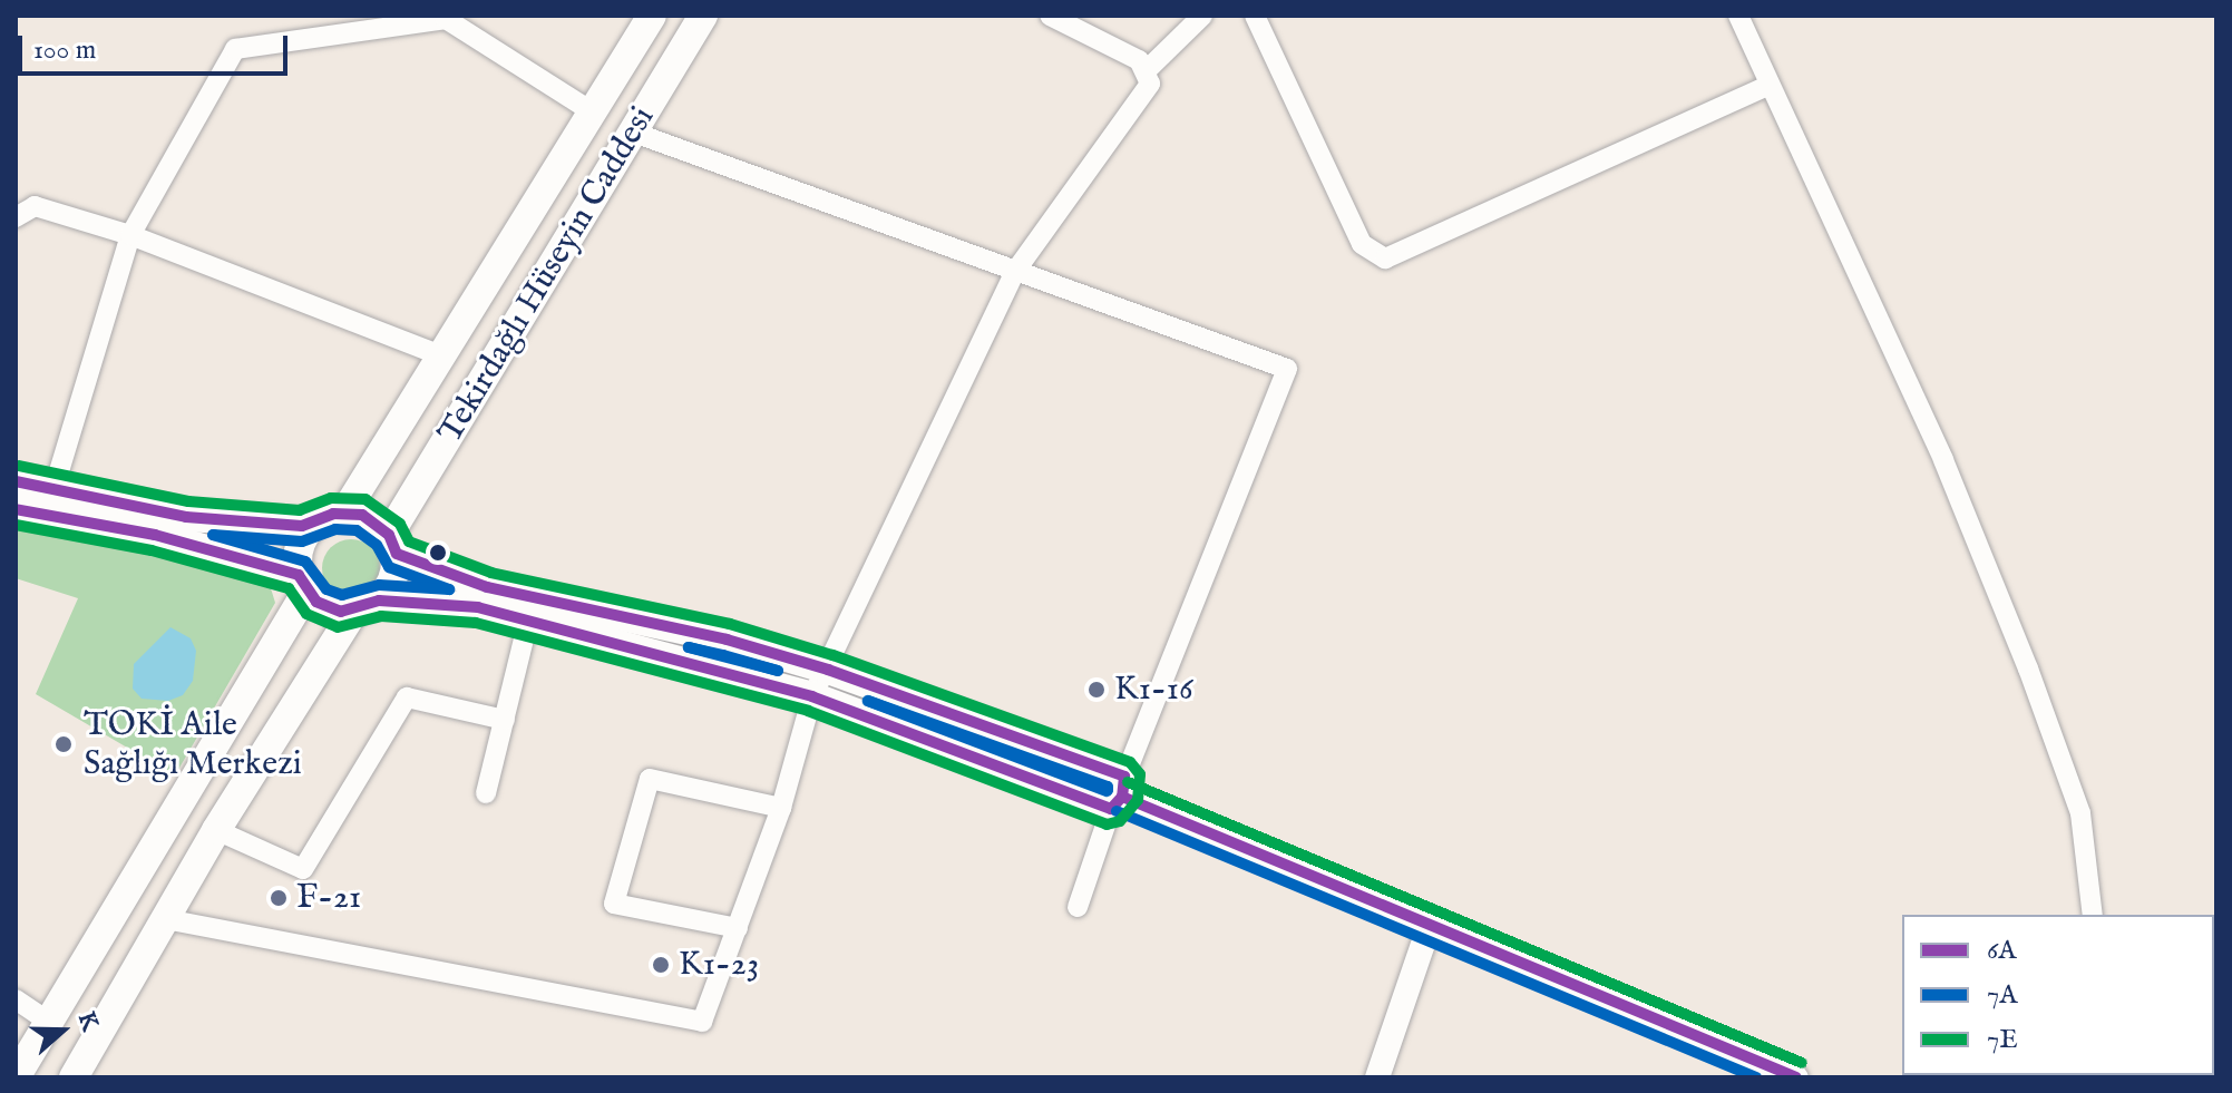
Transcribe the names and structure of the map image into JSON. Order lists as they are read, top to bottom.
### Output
{
  "streets": {
    "main road": ["Tekirdağlı Hüseyin Caddesi"]
  },
  "places": [
    "K1-16",
    "TOKİ Aile Sağlığı Merkezi",
    "F-21",
    "K1-23"
  ],
  "lines": ["transit line 7E", "transit line 6A", "transit line 7A"],
  "legend": ["6A", "7A", "7E"],
  "scale_bar": "100 m",
  "north": "right"
}
